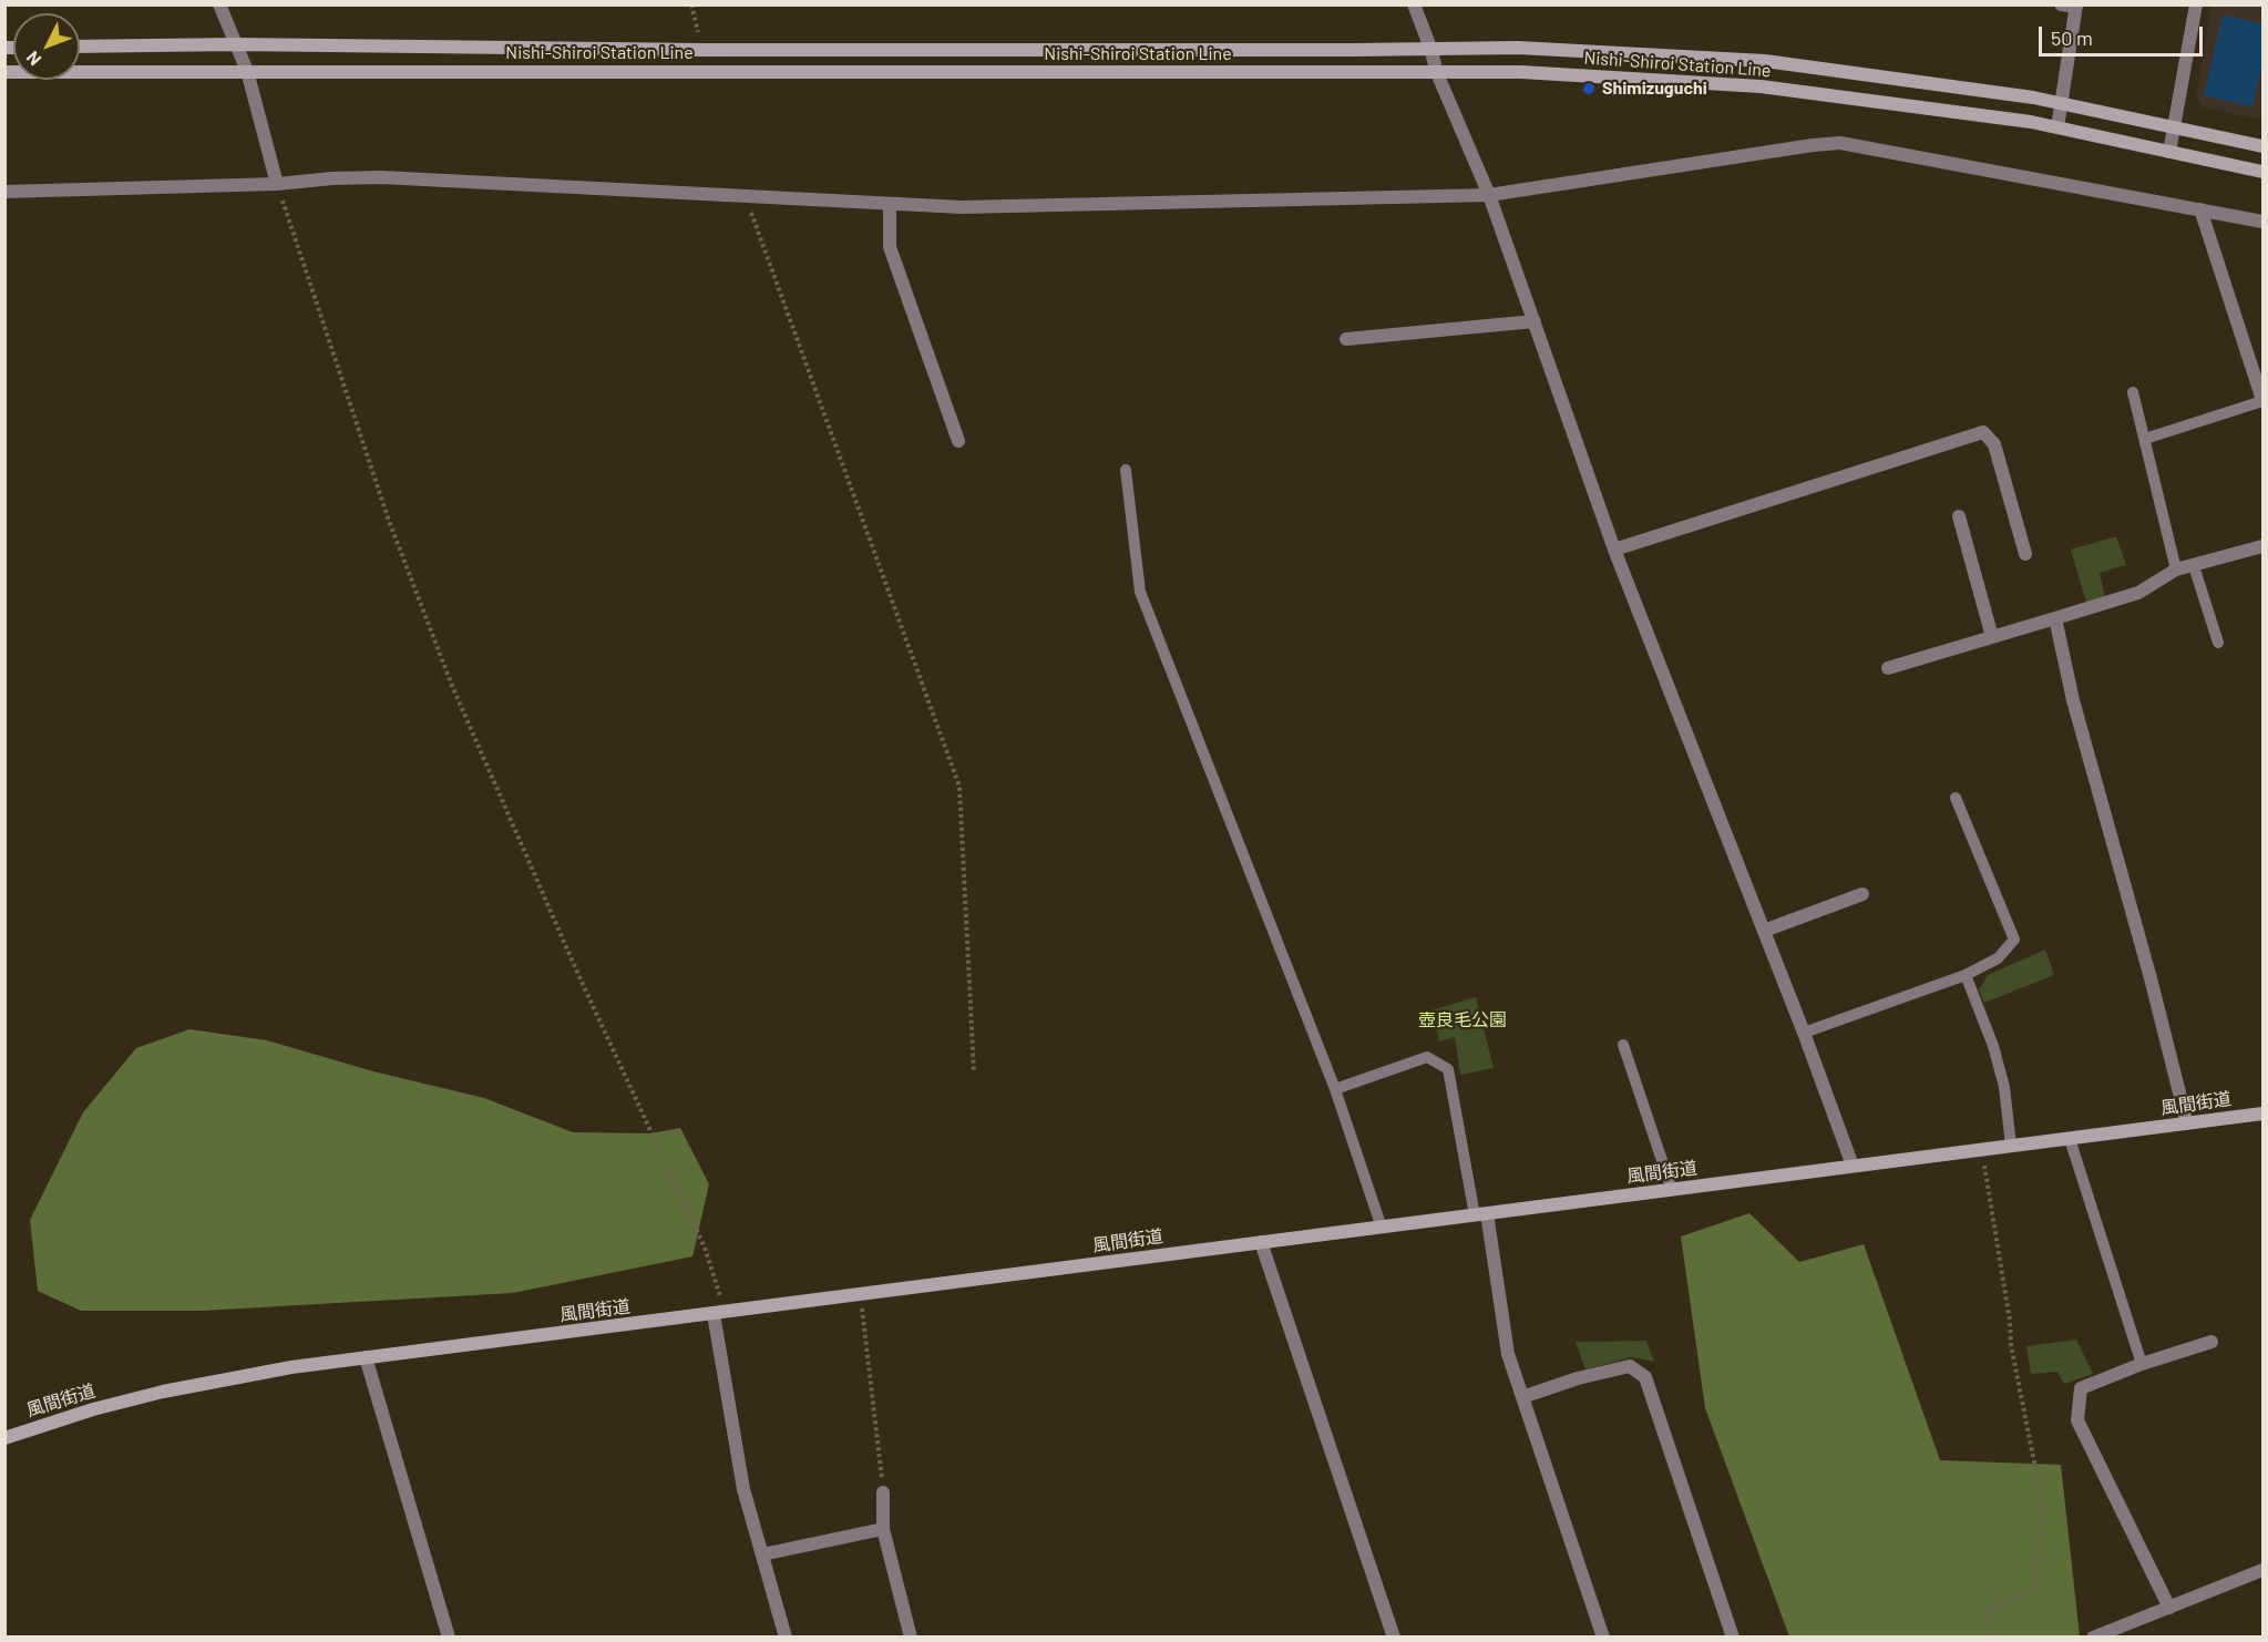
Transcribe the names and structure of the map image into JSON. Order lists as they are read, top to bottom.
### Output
{
  "streets": {
    "main road": ["Nishi-Shiroi Station Line", "風間街道"]
  },
  "parks": ["壺良毛公園"],
  "places": ["Shimizuguchi"],
  "scale_bar": "50 m",
  "north": "bottom left"
}
